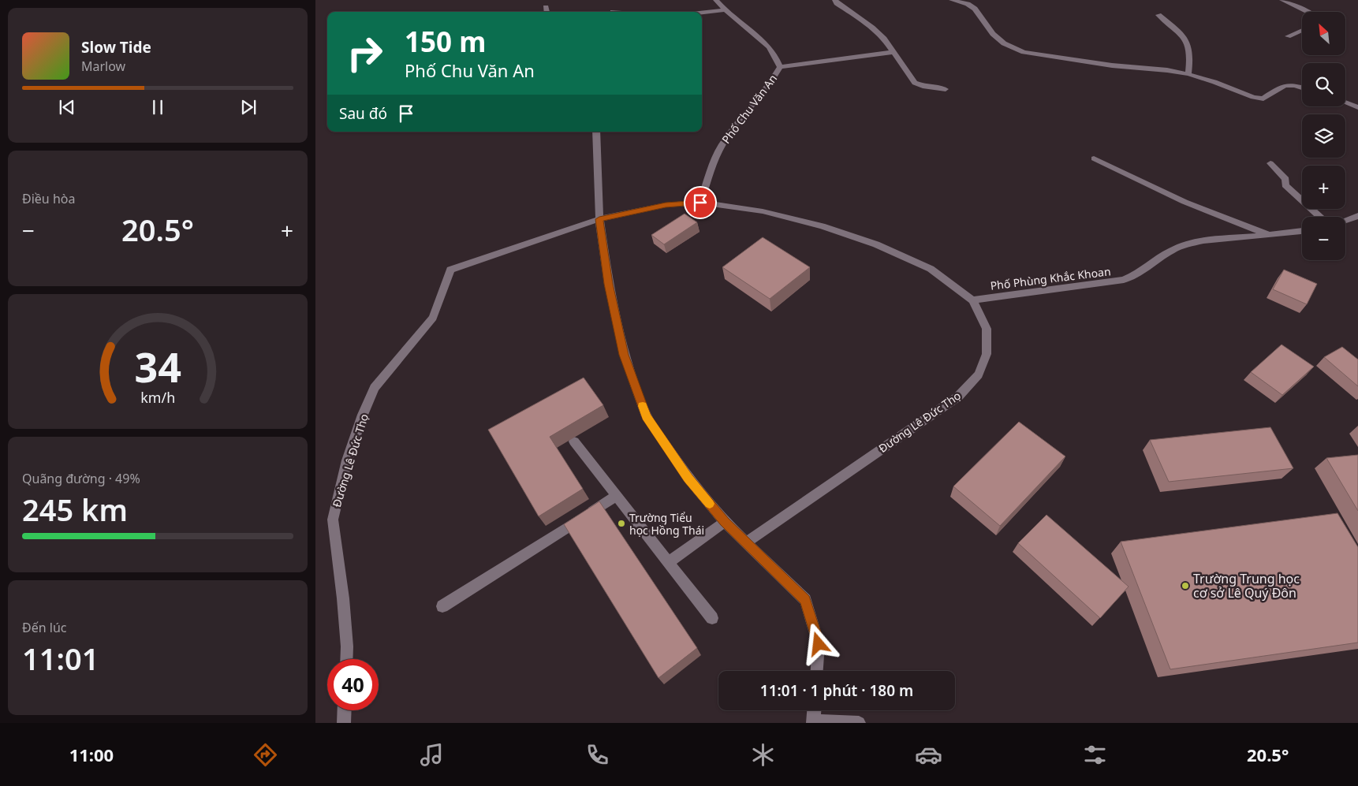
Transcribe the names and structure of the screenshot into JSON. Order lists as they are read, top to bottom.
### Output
{
  "streets": {
    "street": ["Phố Chu Văn An", "Phố Phùng Khắc Khoan", "Đường Lê Đức Thọ"]
  },
  "crossings": [
    ["Phố Chu Văn An", "Đường Lê Đức Thọ"],
    ["Phố Phùng Khắc Khoan", "Đường Lê Đức Thọ"]
  ],
  "places": ["Trường Tiểu học Hồng Thái", "Trường Trung học cơ sở Lê Quý Đôn"],
  "north": "top left",
  "page": {
    "map_buttons": ["+", "−"],
    "turn": ["150 m", "Phố Chu Văn An"],
    "song": ["Slow Tide", "Marlow"],
    "then": "Sau đó",
    "tile": [
      "Điều hòa",
      ["Quãng đường · 49%", "245 km"],
      ["Đến lúc", "11:01"]
    ],
    "heat": ["−", "20.5°", "+"],
    "limit": "40",
    "trip": "11:01 · 1 phút · 180 m",
    "tabs": ["11:00", "20.5°"],
    "gauge": ["34", "km/h"]
  }
}
